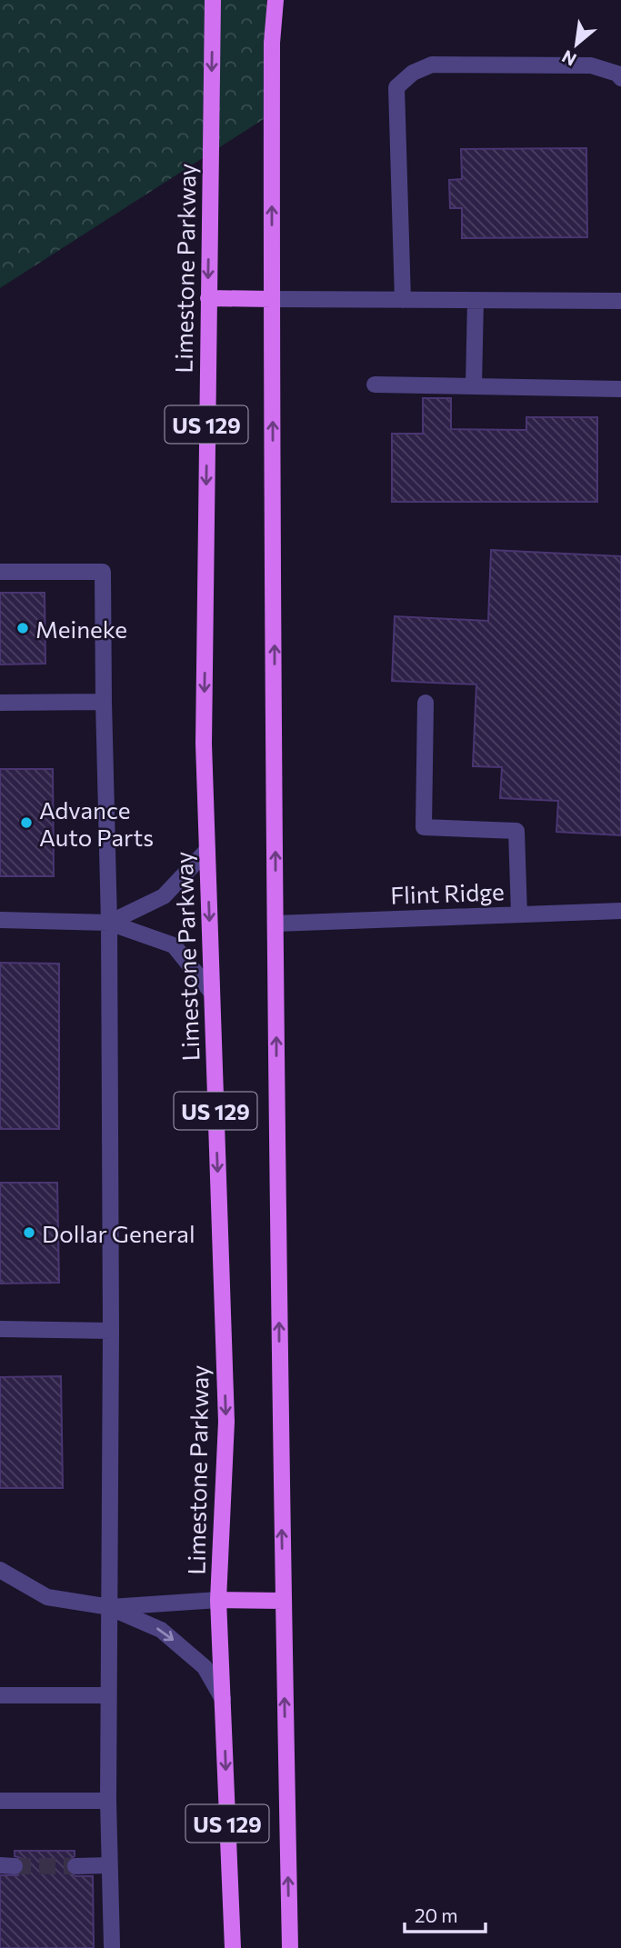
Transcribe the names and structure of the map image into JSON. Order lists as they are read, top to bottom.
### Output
{
  "streets": {
    "main road": ["Limestone Parkway", "US 129"],
    "street": ["Flint Ridge"]
  },
  "crossings": [
    ["US 129", "Flint Ridge"]
  ],
  "places": ["Meineke", "Advance Auto Parts", "Dollar General"],
  "scale_bar": "20 m",
  "north": "bottom left"
}
